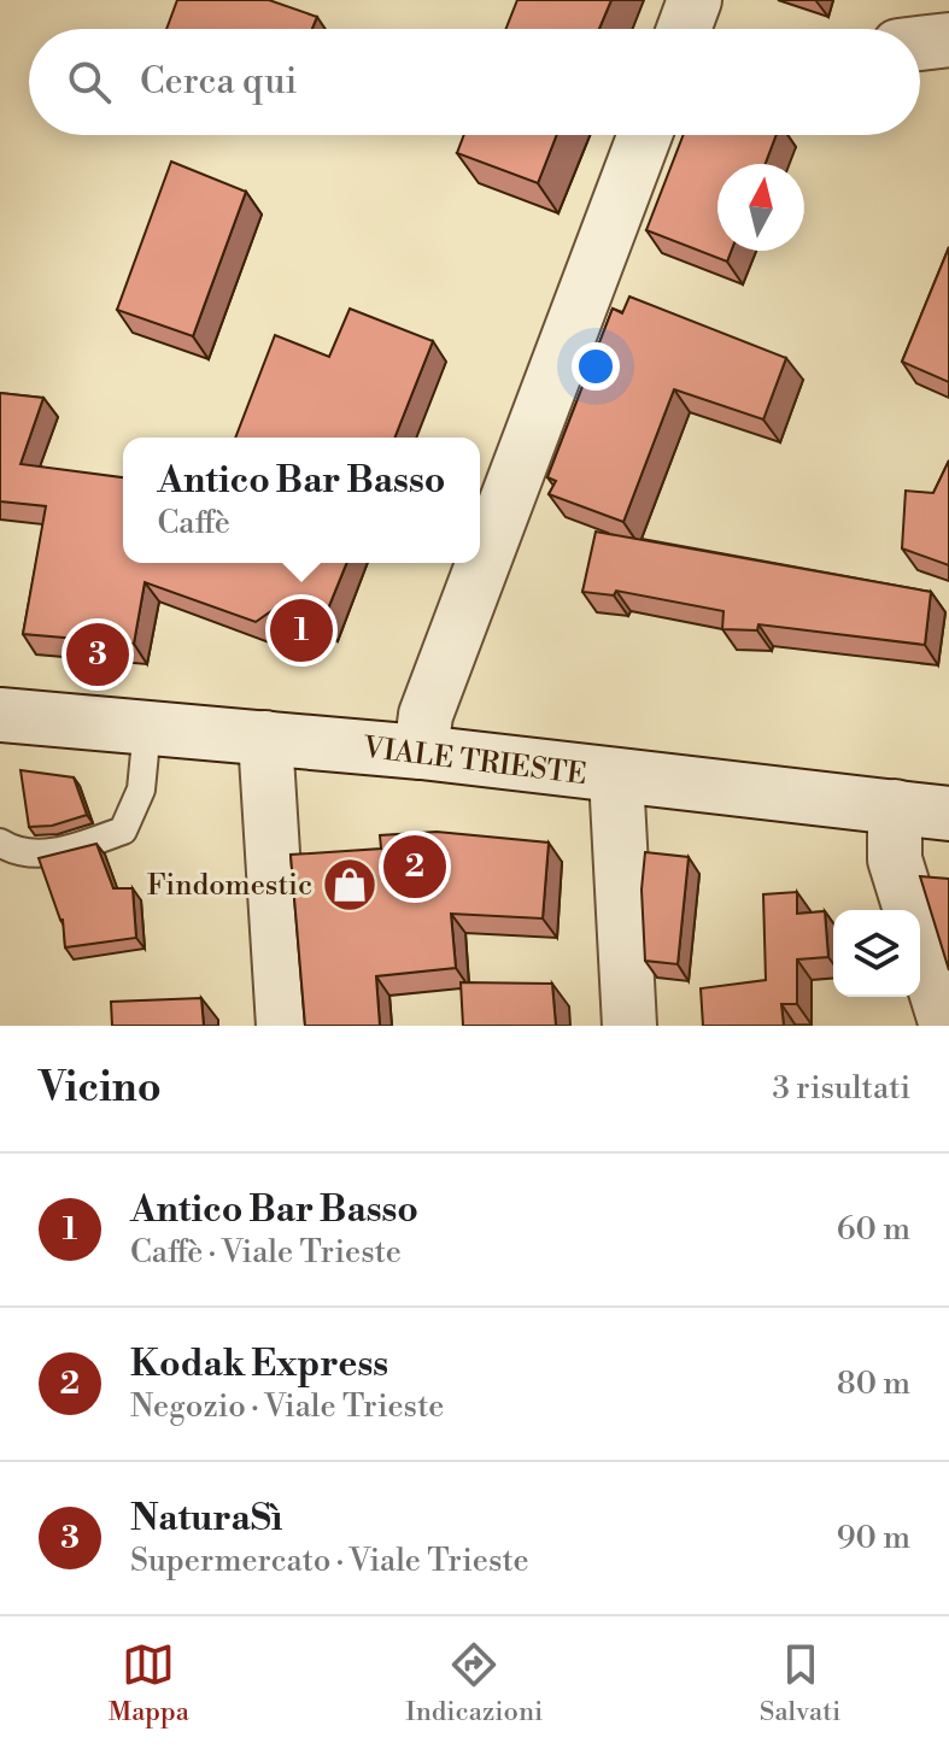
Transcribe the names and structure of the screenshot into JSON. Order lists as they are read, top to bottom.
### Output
{
  "streets": {
    "street": ["VIALE TRIESTE"]
  },
  "places": {
    "shop": ["Findomestic"]
  },
  "north": "top",
  "page": {
    "search": "Cerca qui",
    "popup": ["Antico Bar Basso", "Caffè"],
    "pins": ["1", "3", "2"],
    "heading": ["Vicino", "3 risultati"],
    "list": [
      {
        "mark": "1",
        "name": "Antico Bar Basso",
        "note": "Caffè · Viale Trieste",
        "value": "60 m"
      },
      {
        "mark": "2",
        "name": "Kodak Express",
        "note": "Negozio · Viale Trieste",
        "value": "80 m"
      },
      {
        "mark": "3",
        "name": "NaturaSì",
        "note": "Supermercato · Viale Trieste",
        "value": "90 m"
      }
    ],
    "nav": ["Mappa", "Indicazioni", "Salvati"]
  }
}
